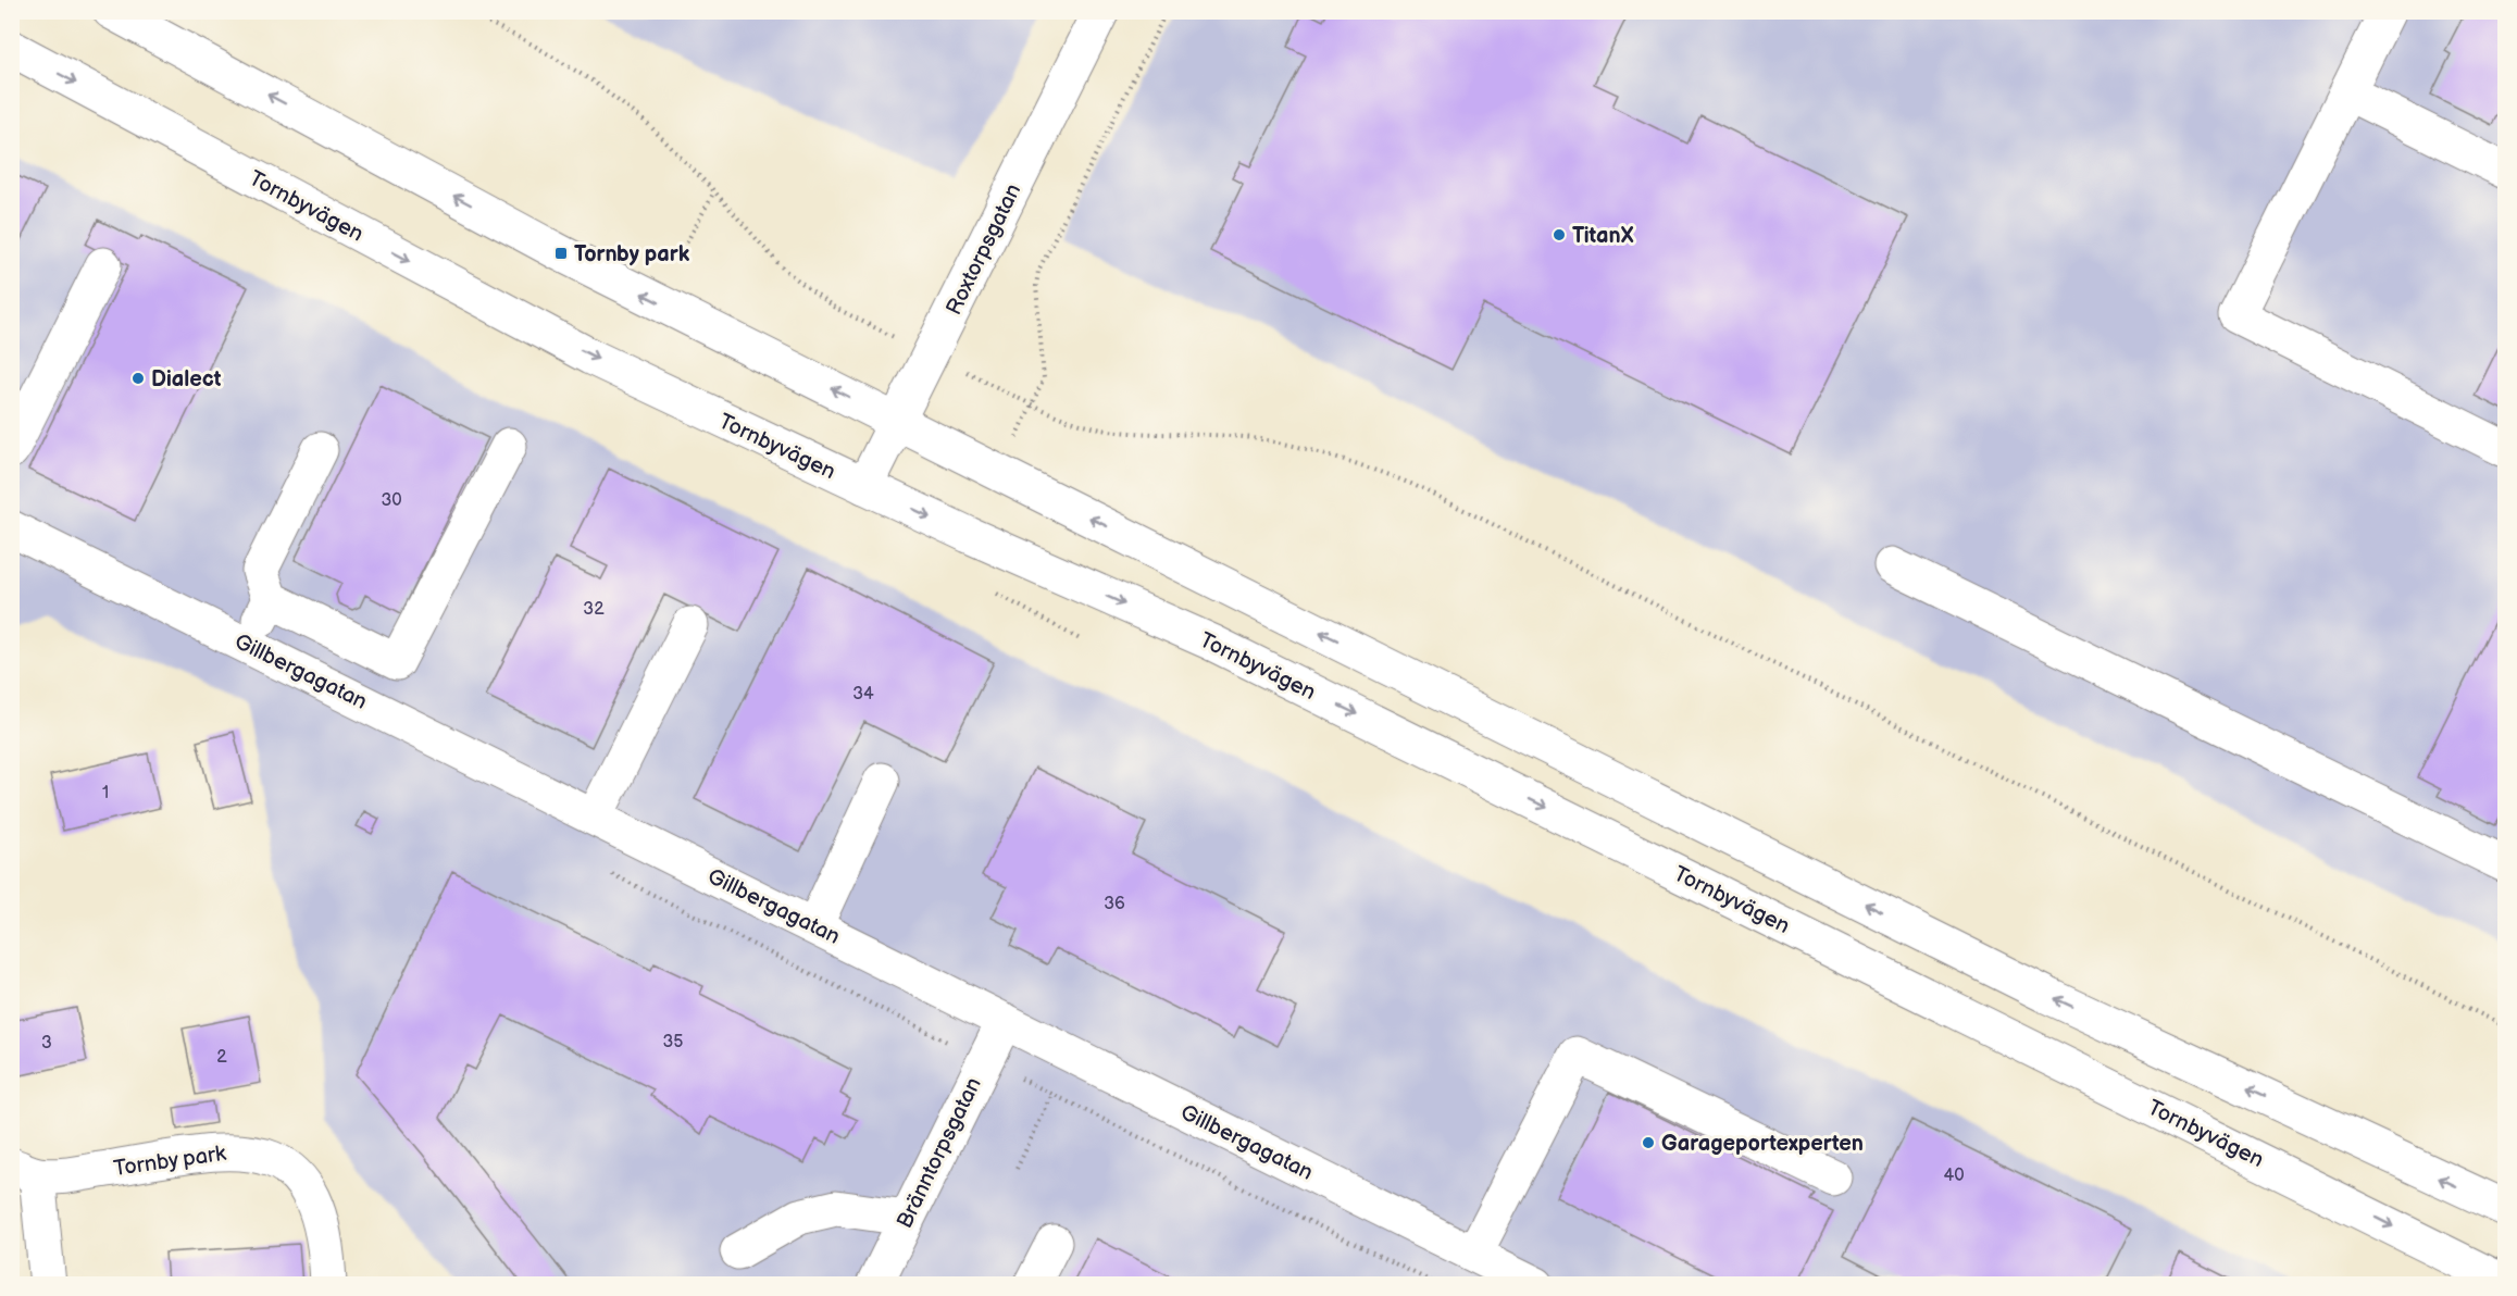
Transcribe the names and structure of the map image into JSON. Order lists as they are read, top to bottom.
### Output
{
  "streets": {
    "main road": [
      "Tornbyvägen",
      "Roxtorpsgatan",
      "Gillbergagatan",
      "Bränntorpsgatan",
      "Tornby park"
    ]
  },
  "crossings": [
    ["Tornbyvägen", "Roxtorpsgatan"],
    ["Gillbergagatan", "Bränntorpsgatan"]
  ],
  "places": {
    "other": ["TitanX", "Dialect", "Garageportexperten"],
    "transit": ["Tornby park"]
  },
  "house_numbers": [
    "30",
    "32",
    "34",
    "1",
    "36",
    "35",
    "3",
    "2",
    "40"
  ]
}
